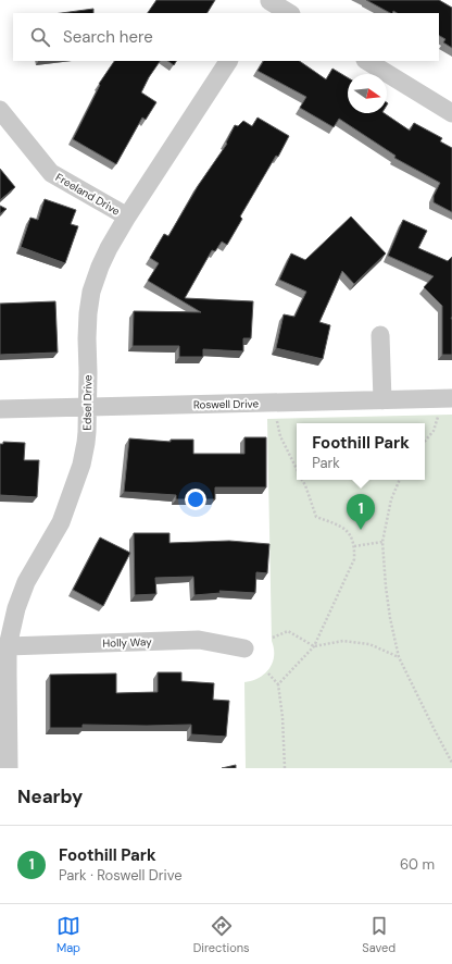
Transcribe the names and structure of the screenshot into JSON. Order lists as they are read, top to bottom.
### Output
{
  "streets": {
    "street": [
      "Freeland Drive",
      "Edsel Drive",
      "Roswell Drive",
      "Holly Way"
    ]
  },
  "crossings": [
    ["Freeland Drive", "Edsel Drive"],
    ["Edsel Drive", "Roswell Drive"],
    ["Edsel Drive", "Holly Way"]
  ],
  "north": "right",
  "page": {
    "search": "Search here",
    "popup": ["Foothill Park", "Park"],
    "pins": "1",
    "heading": "Nearby",
    "list": [
      {
        "mark": "1",
        "name": "Foothill Park",
        "note": "Park · Roswell Drive",
        "value": "60 m"
      }
    ],
    "nav": ["Map", "Directions", "Saved"]
  }
}
